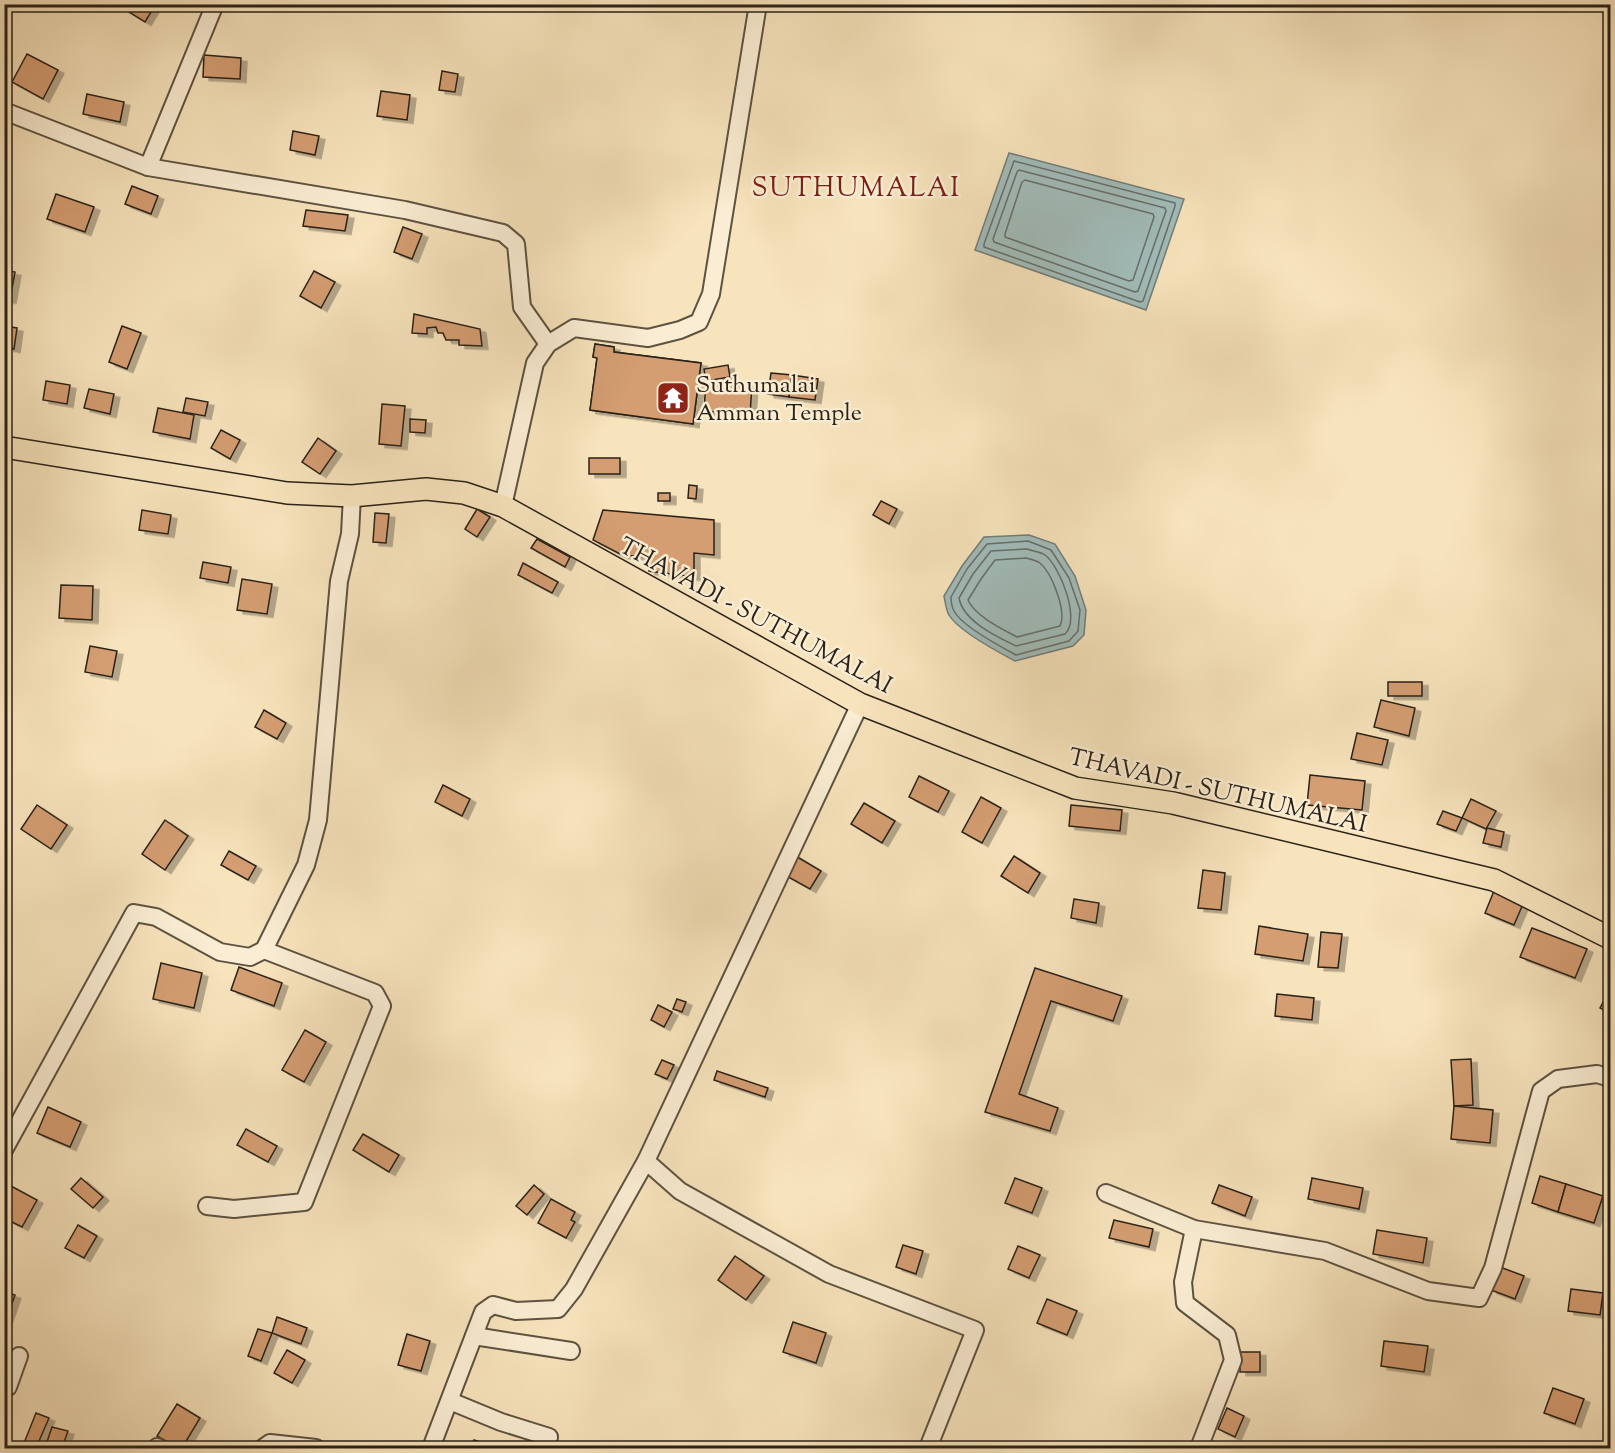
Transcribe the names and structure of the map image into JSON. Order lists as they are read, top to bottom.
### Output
{
  "streets": {
    "main road": ["THAVADI - SUTHUMALAI"]
  },
  "districts": ["SUTHUMALAI"],
  "places": {
    "temple": ["Suthumalai Amman Temple"]
  }
}
